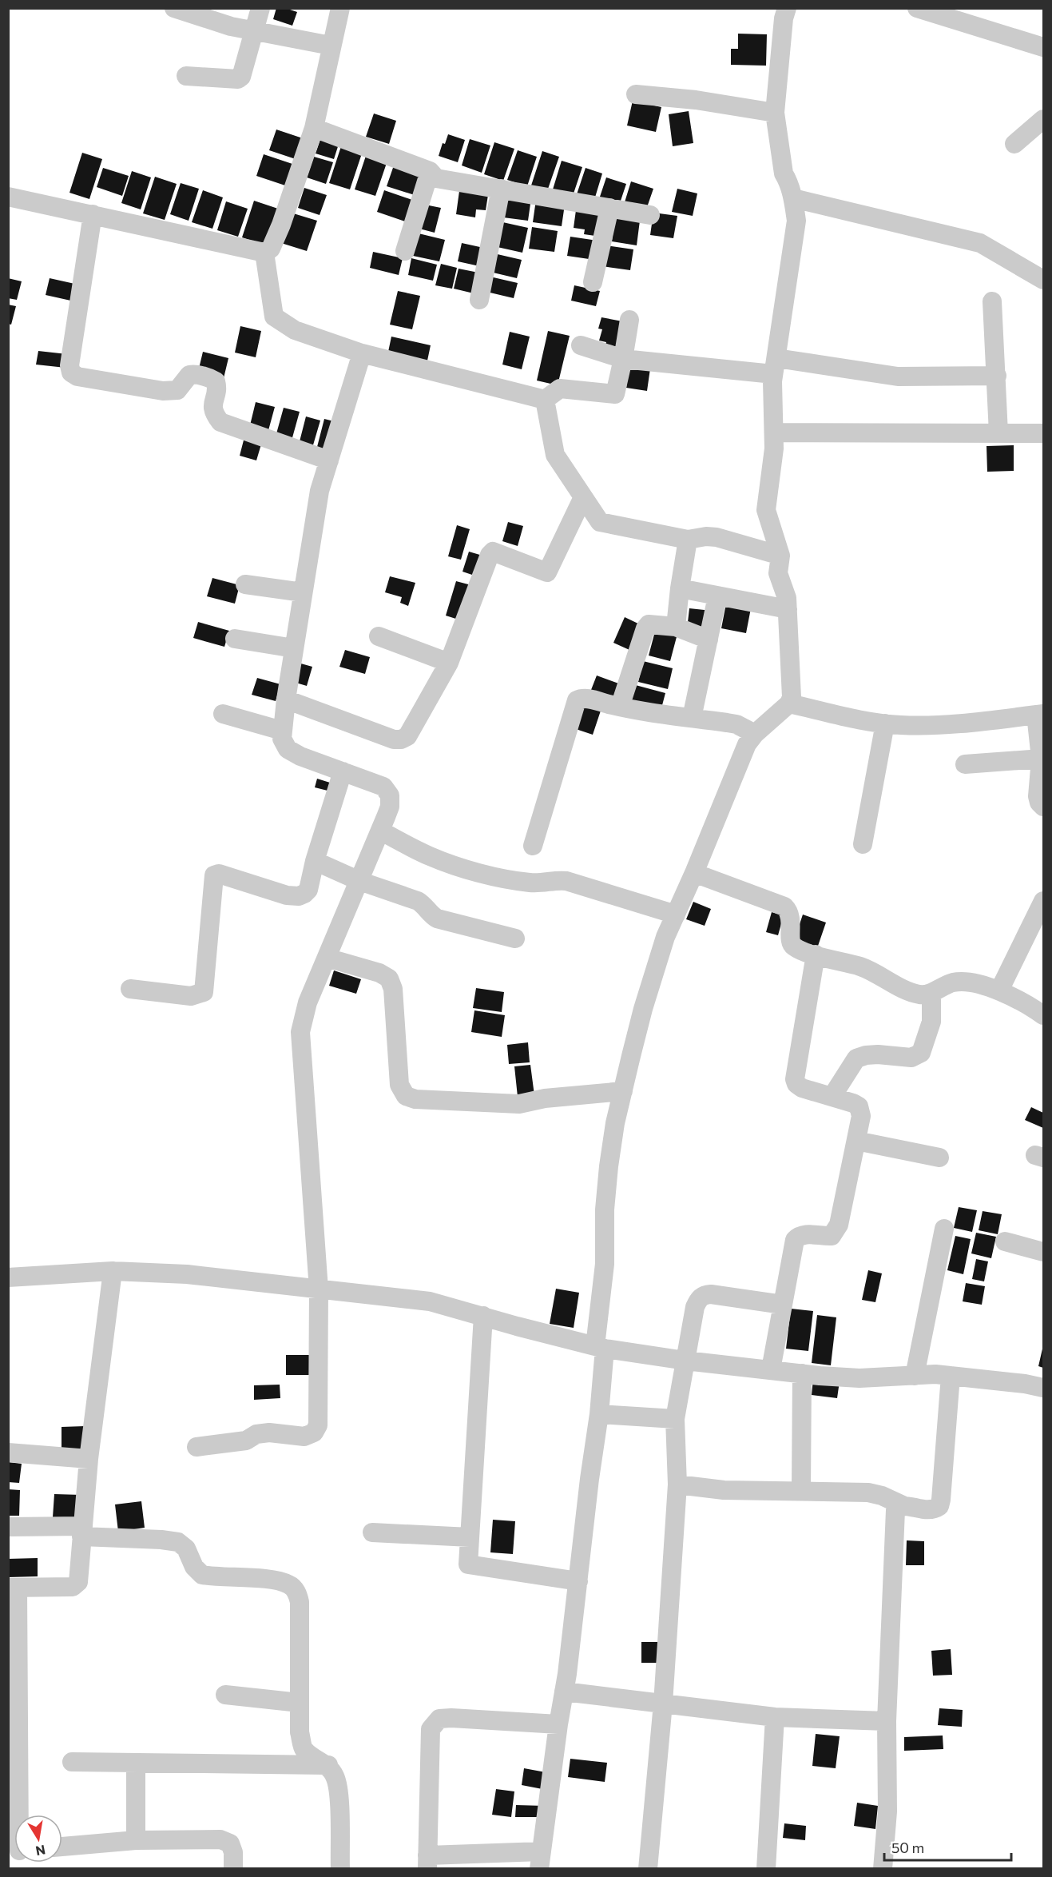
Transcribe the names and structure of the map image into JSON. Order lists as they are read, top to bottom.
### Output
{
  "scale_bar": "50 m",
  "north": "bottom"
}
